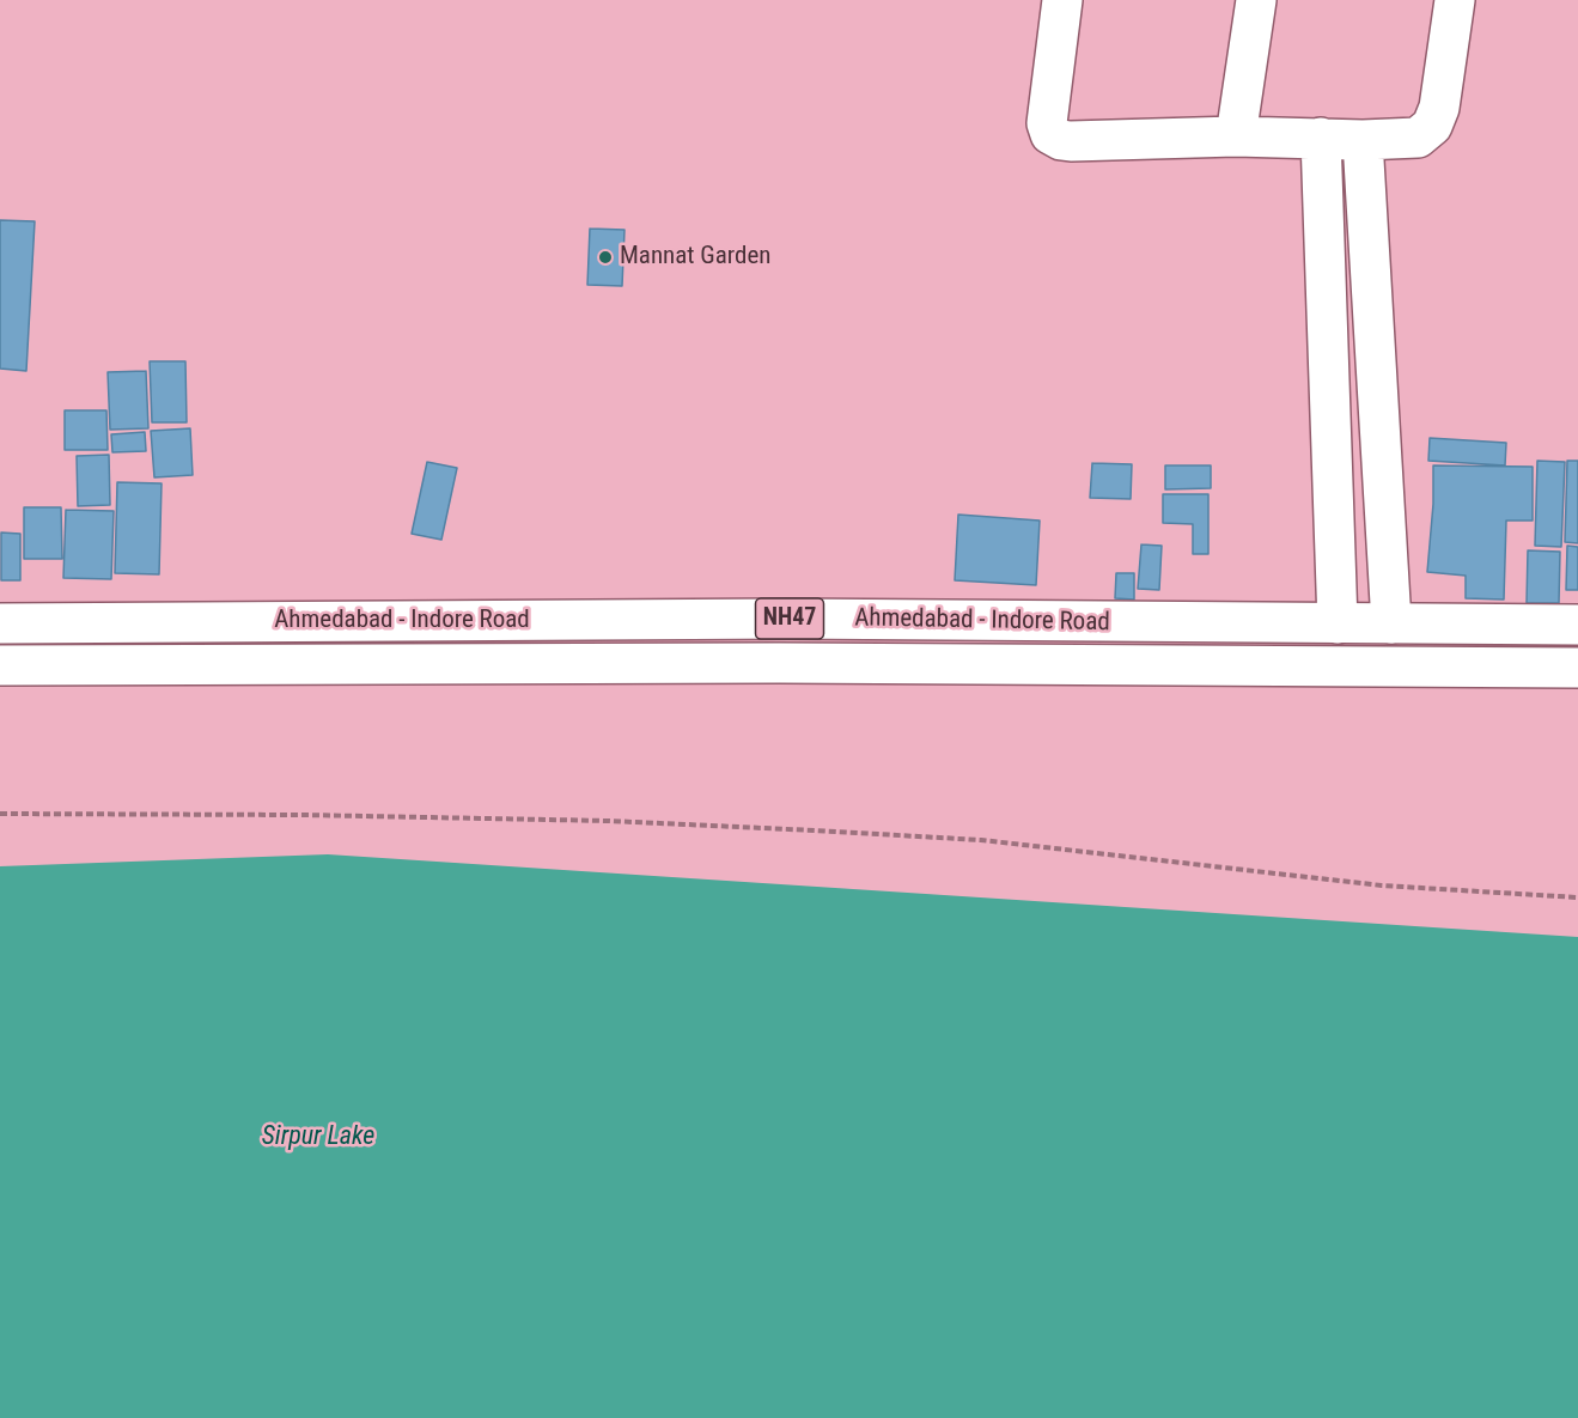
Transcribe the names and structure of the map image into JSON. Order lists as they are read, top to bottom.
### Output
{
  "streets": {
    "main road": ["NH47", "Ahmedabad - Indore Road"]
  },
  "water": ["Sirpur Lake"],
  "places": ["Mannat Garden"]
}
